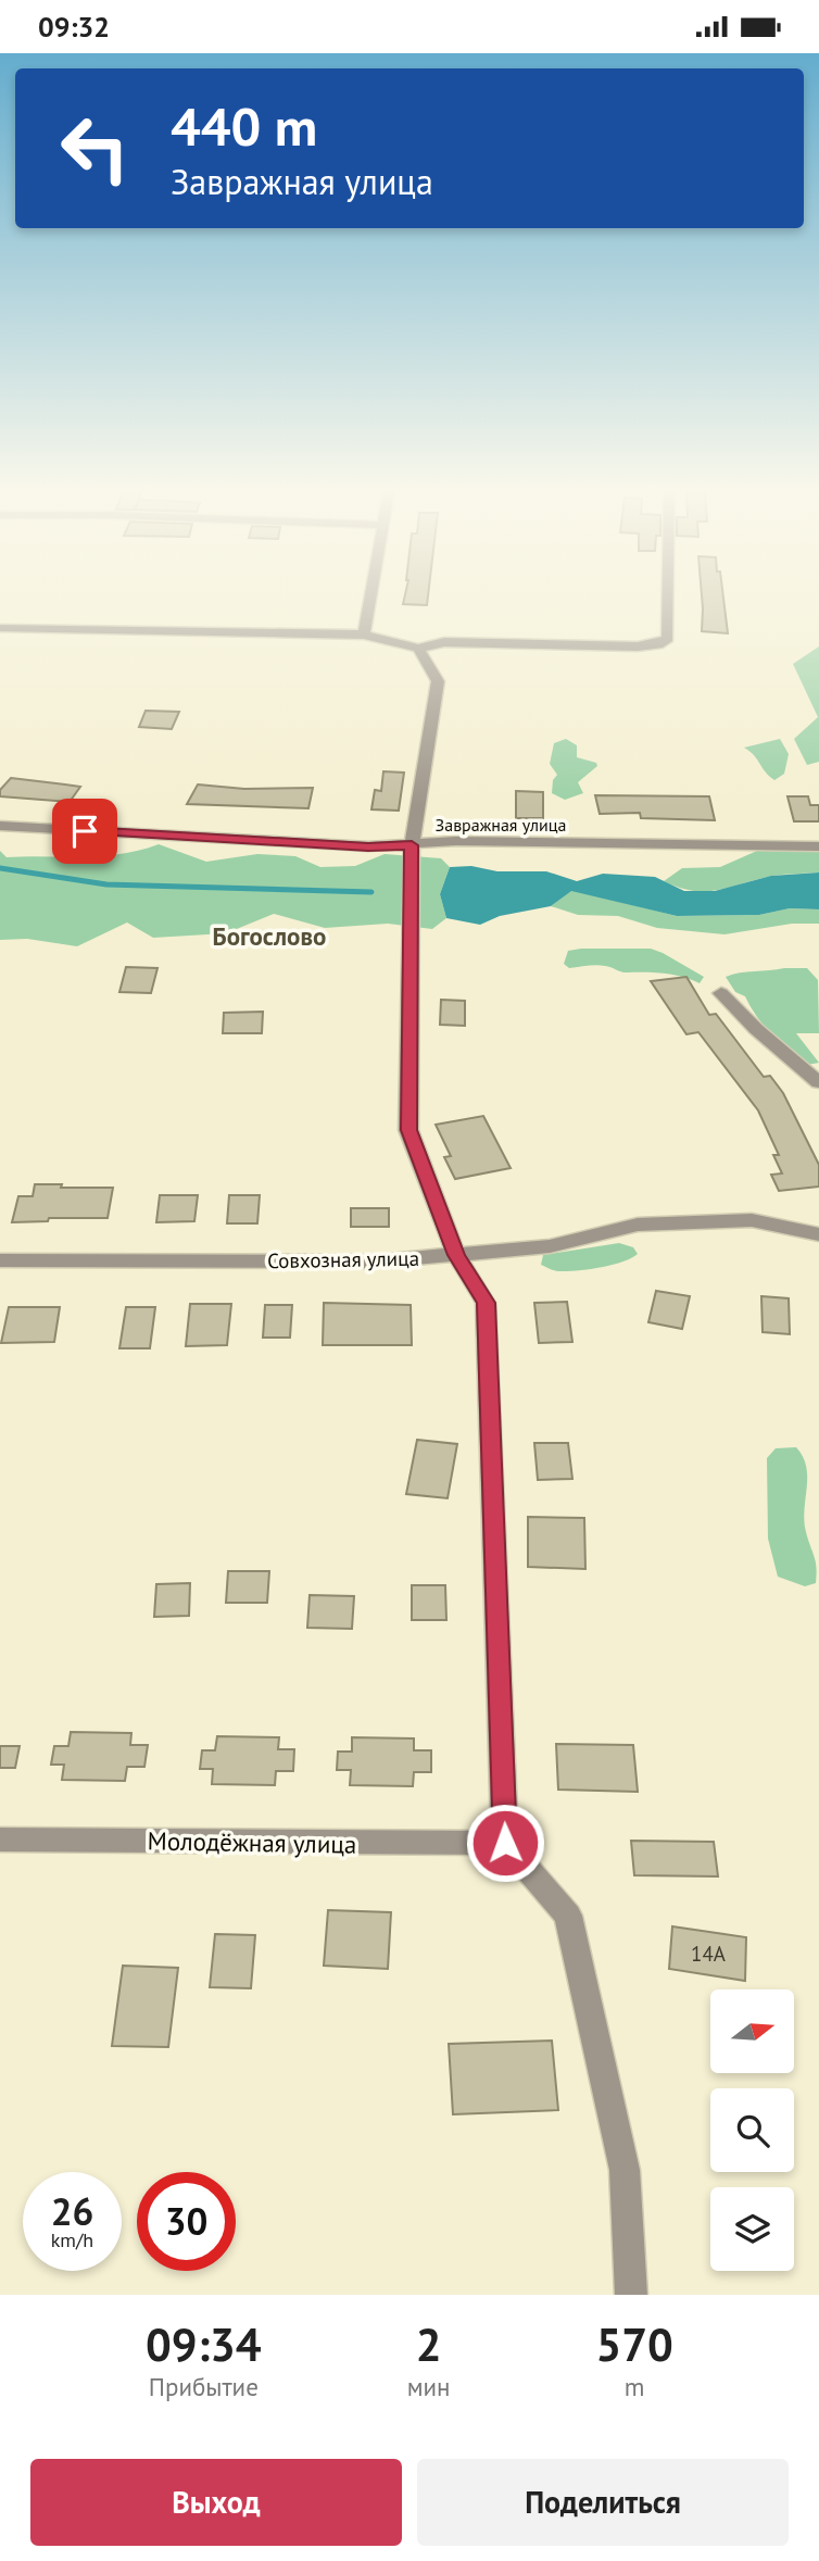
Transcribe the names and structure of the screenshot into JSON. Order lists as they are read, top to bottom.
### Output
{
  "streets": {
    "street": ["Завражная улица", "Совхозная улица", "Молодёжная улица"]
  },
  "districts": ["Богослово"],
  "house_numbers": ["14А"],
  "north": "right",
  "page": {
    "status": "09:32",
    "turn": ["440 m", "Завражная улица"],
    "speed": "26 km/h",
    "limit": "30",
    "eta": [
      "09:34",
      "Прибытие",
      "2",
      "мин",
      "570",
      "m"
    ],
    "buttons": ["Выход", "Поделиться"]
  }
}
